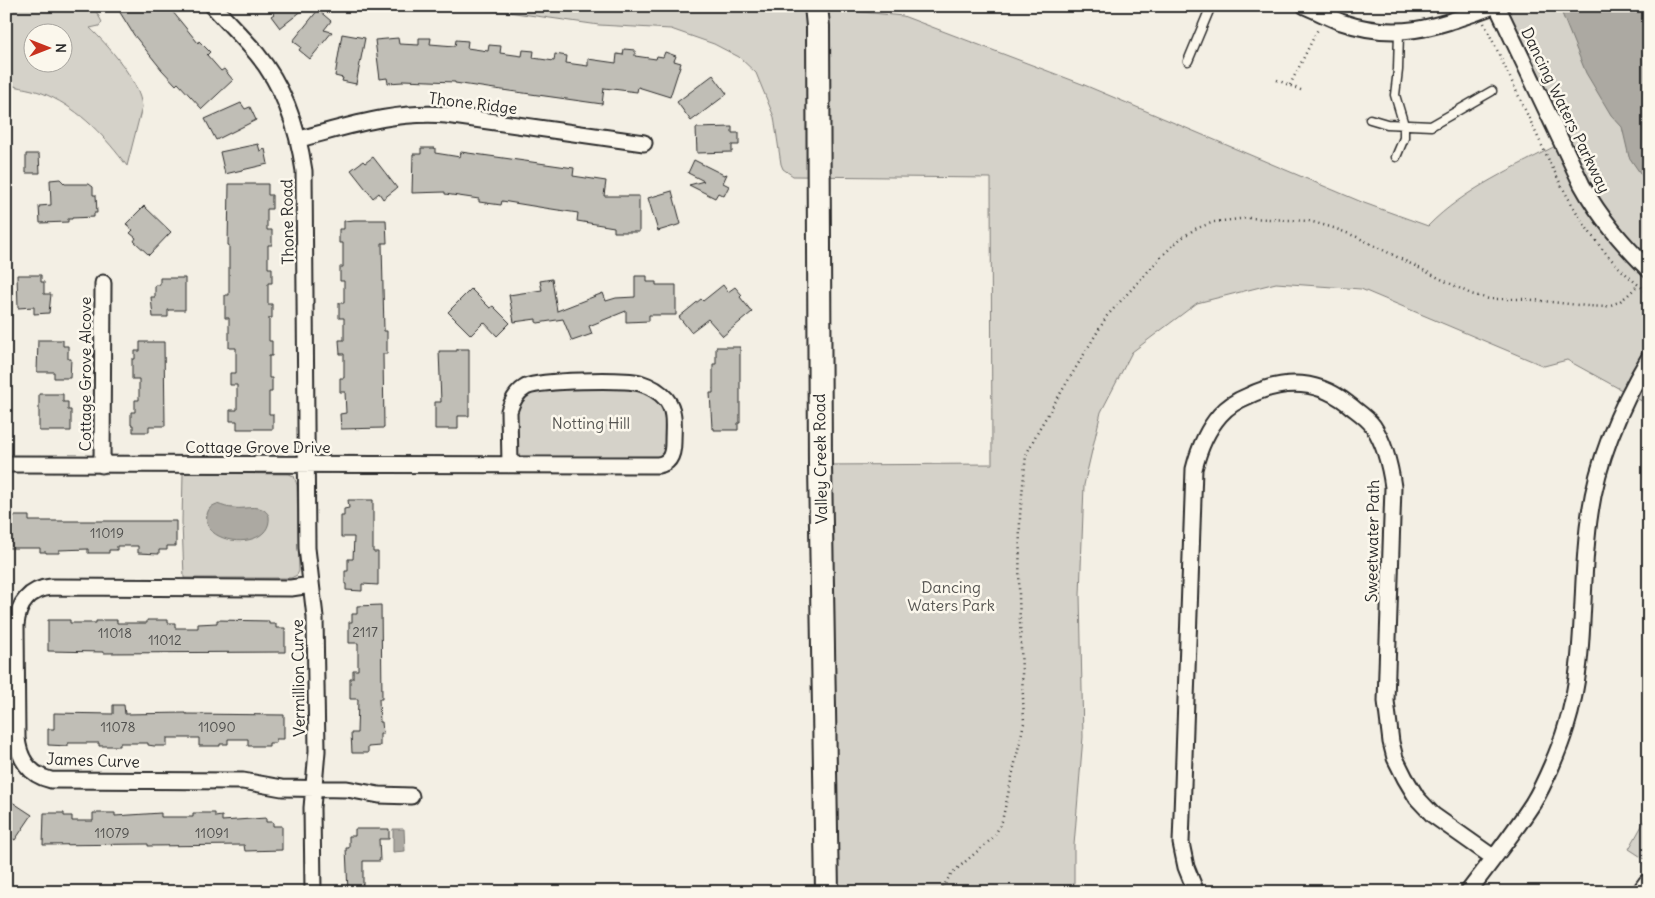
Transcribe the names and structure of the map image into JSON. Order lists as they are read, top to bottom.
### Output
{
  "streets": {
    "main road": ["Valley Creek Road"],
    "street": [
      "Thone Ridge",
      "Dancing Waters Parkway",
      "Thone Road",
      "Cottage Grove Alcove",
      "Cottage Grove Drive",
      "Sweetwater Path",
      "Vermillion Curve",
      "James Curve"
    ]
  },
  "crossings": [
    ["Thone Ridge", "Thone Road"],
    ["Thone Road", "Cottage Grove Drive"],
    ["Thone Road", "Vermillion Curve"],
    ["Cottage Grove Alcove", "Cottage Grove Drive"],
    ["Cottage Grove Drive", "Vermillion Curve"],
    ["Vermillion Curve", "James Curve"]
  ],
  "parks": ["Notting Hill", "Dancing Waters Park"],
  "house_numbers": [
    "11019",
    "2117",
    "11018",
    "11012",
    "11078",
    "11090",
    "11079",
    "11091"
  ],
  "north": "right"
}
